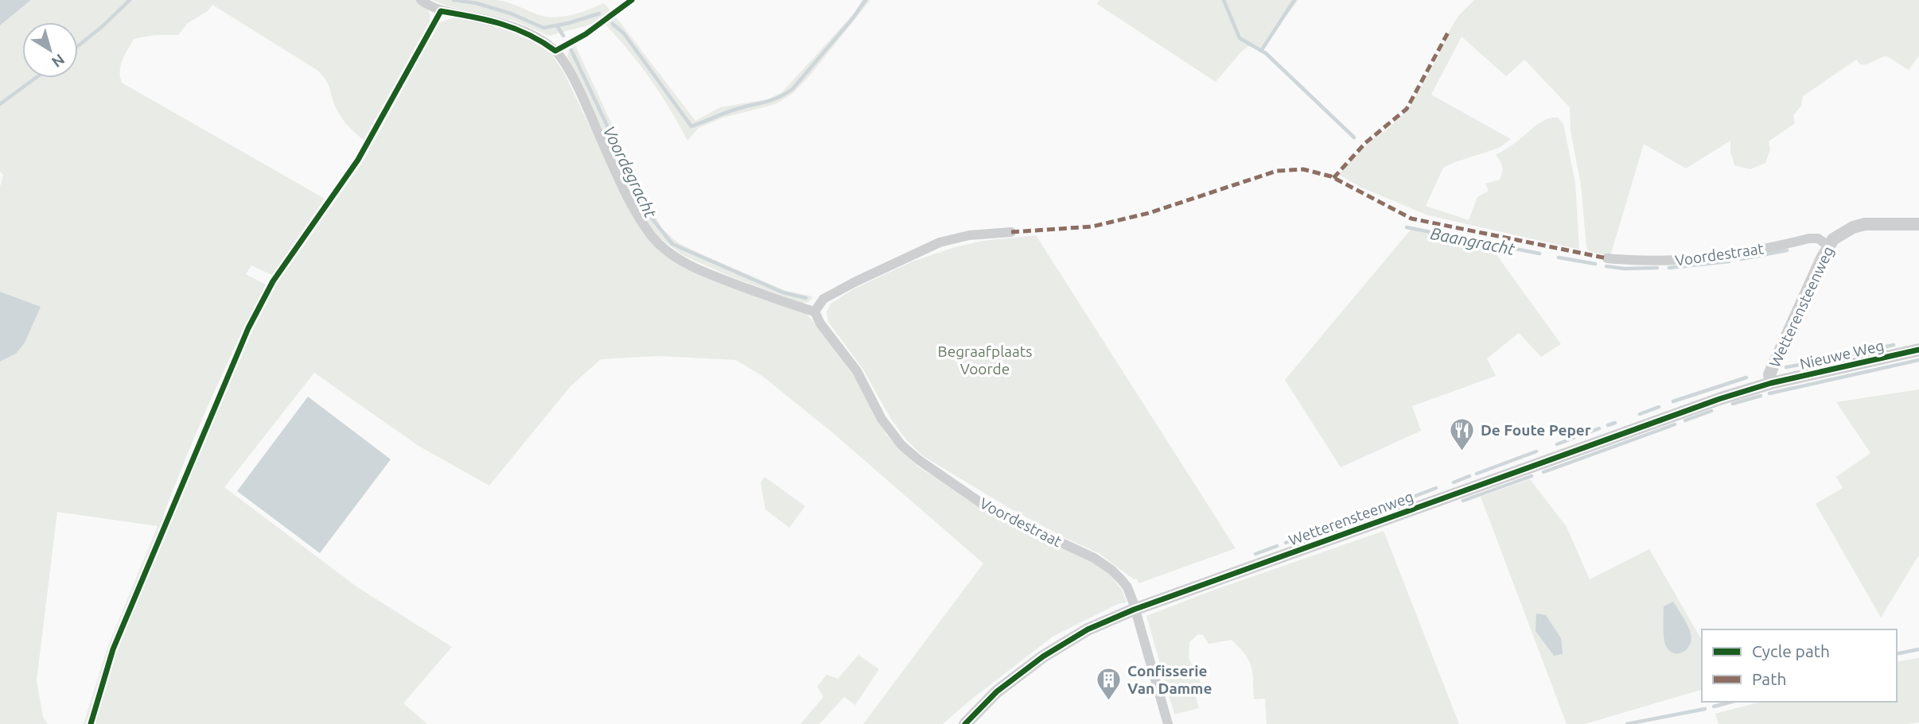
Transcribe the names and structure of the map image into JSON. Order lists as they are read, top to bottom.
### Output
{
  "streets": {
    "street": ["Voordestraat", "Wetterensteenweg", "Nieuwe Weg"]
  },
  "crossings": [
    ["Voordestraat", "Wetterensteenweg"],
    ["Wetterensteenweg", "Nieuwe Weg"]
  ],
  "water": ["Voordegracht", "Baangracht"],
  "parks": ["Begraafplaats Voorde"],
  "places": {
    "restaurant": ["De Foute Peper"],
    "building": ["Confisserie Van Damme"]
  },
  "legend": ["Cycle path", "Path"],
  "north": "bottom right"
}
